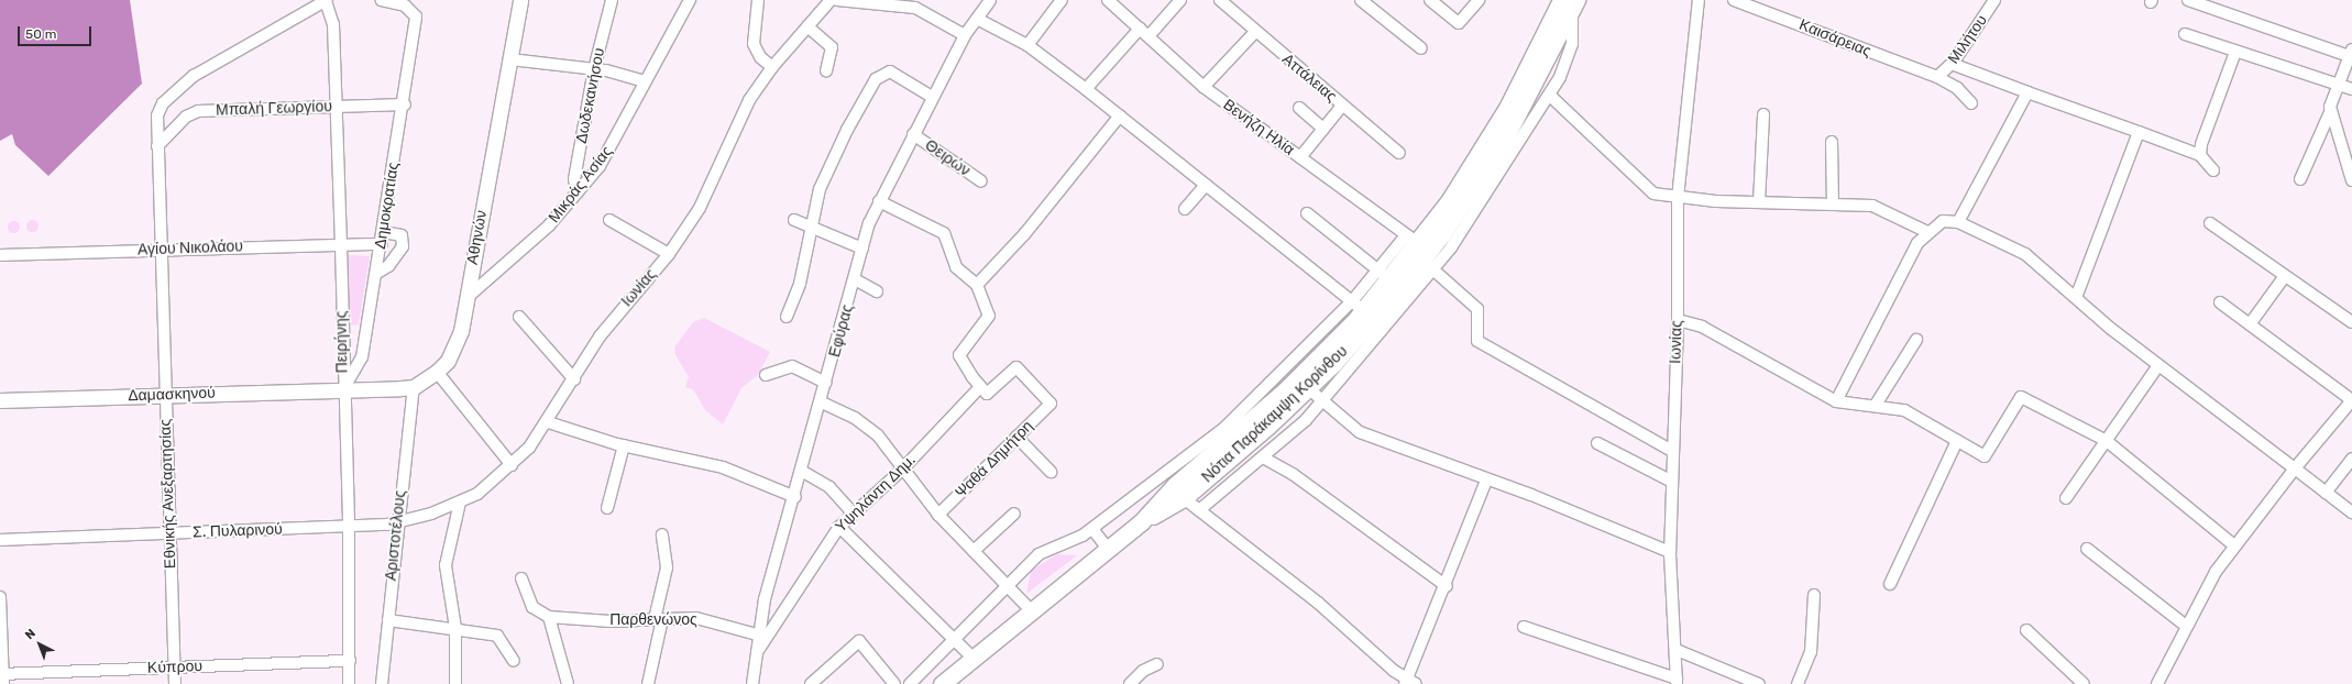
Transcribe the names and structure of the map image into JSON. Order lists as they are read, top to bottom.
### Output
{
  "streets": {
    "highway": ["Νότια Παράκαμψη Κορίνθου"],
    "main road": ["Αθηνών", "Δαμασκηνού"],
    "street": [
      "Καισάρειας",
      "Μιλήτου",
      "Αττάλειας",
      "Δωδεκανήσου",
      "Μπαλή Γεωργίου",
      "Βενήζη Ηλία",
      "Θειρών",
      "Μικράς Ασίας",
      "Δημοκρατίας",
      "Αγίου Νικολάου",
      "Ιωνίας",
      "Εφύρας",
      "Πειρήνης",
      "Ψαθά Δημήτρη",
      "Εθνικής Ανεξαρτησίας",
      "Υψηλάντη Δημ.",
      "Σ. Πυλαρινού",
      "Αριστοτέλους",
      "Παρθενώνος",
      "Κύπρου"
    ]
  },
  "crossings": [
    ["Καισάρειας", "Μιλήτου"],
    ["Δωδεκανήσου", "Μικράς Ασίας"],
    ["Μπαλή Γεωργίου", "Δημοκρατίας"],
    ["Μπαλή Γεωργίου", "Πειρήνης"],
    ["Μπαλή Γεωργίου", "Εθνικής Ανεξαρτησίας"],
    ["Βενήζη Ηλία", "Νότια Παράκαμψη Κορίνθου"],
    ["Θειρών", "Εφύρας"],
    ["Μικράς Ασίας", "Αθηνών"],
    ["Δημοκρατίας", "Αγίου Νικολάου"],
    ["Δημοκρατίας", "Πειρήνης"],
    ["Δημοκρατίας", "Δαμασκηνού"],
    ["Αθηνών", "Αριστοτέλους"],
    ["Αγίου Νικολάου", "Πειρήνης"],
    ["Αγίου Νικολάου", "Εθνικής Ανεξαρτησίας"],
    ["Ιωνίας", "Σ. Πυλαρινού"],
    ["Ιωνίας", "Αριστοτέλους"],
    ["Εφύρας", "Υψηλάντη Δημ."],
    ["Εφύρας", "Παρθενώνος"],
    ["Πειρήνης", "Δαμασκηνού"],
    ["Πειρήνης", "Εθνικής Ανεξαρτησίας"],
    ["Πειρήνης", "Σ. Πυλαρινού"],
    ["Πειρήνης", "Κύπρου"],
    ["Δαμασκηνού", "Εθνικής Ανεξαρτησίας"],
    ["Ψαθά Δημήτρη", "Υψηλάντη Δημ."],
    ["Εθνικής Ανεξαρτησίας", "Σ. Πυλαρινού"],
    ["Εθνικής Ανεξαρτησίας", "Κύπρου"],
    ["Σ. Πυλαρινού", "Αριστοτέλους"]
  ],
  "scale_bar": "50 m",
  "north": "top left"
}
